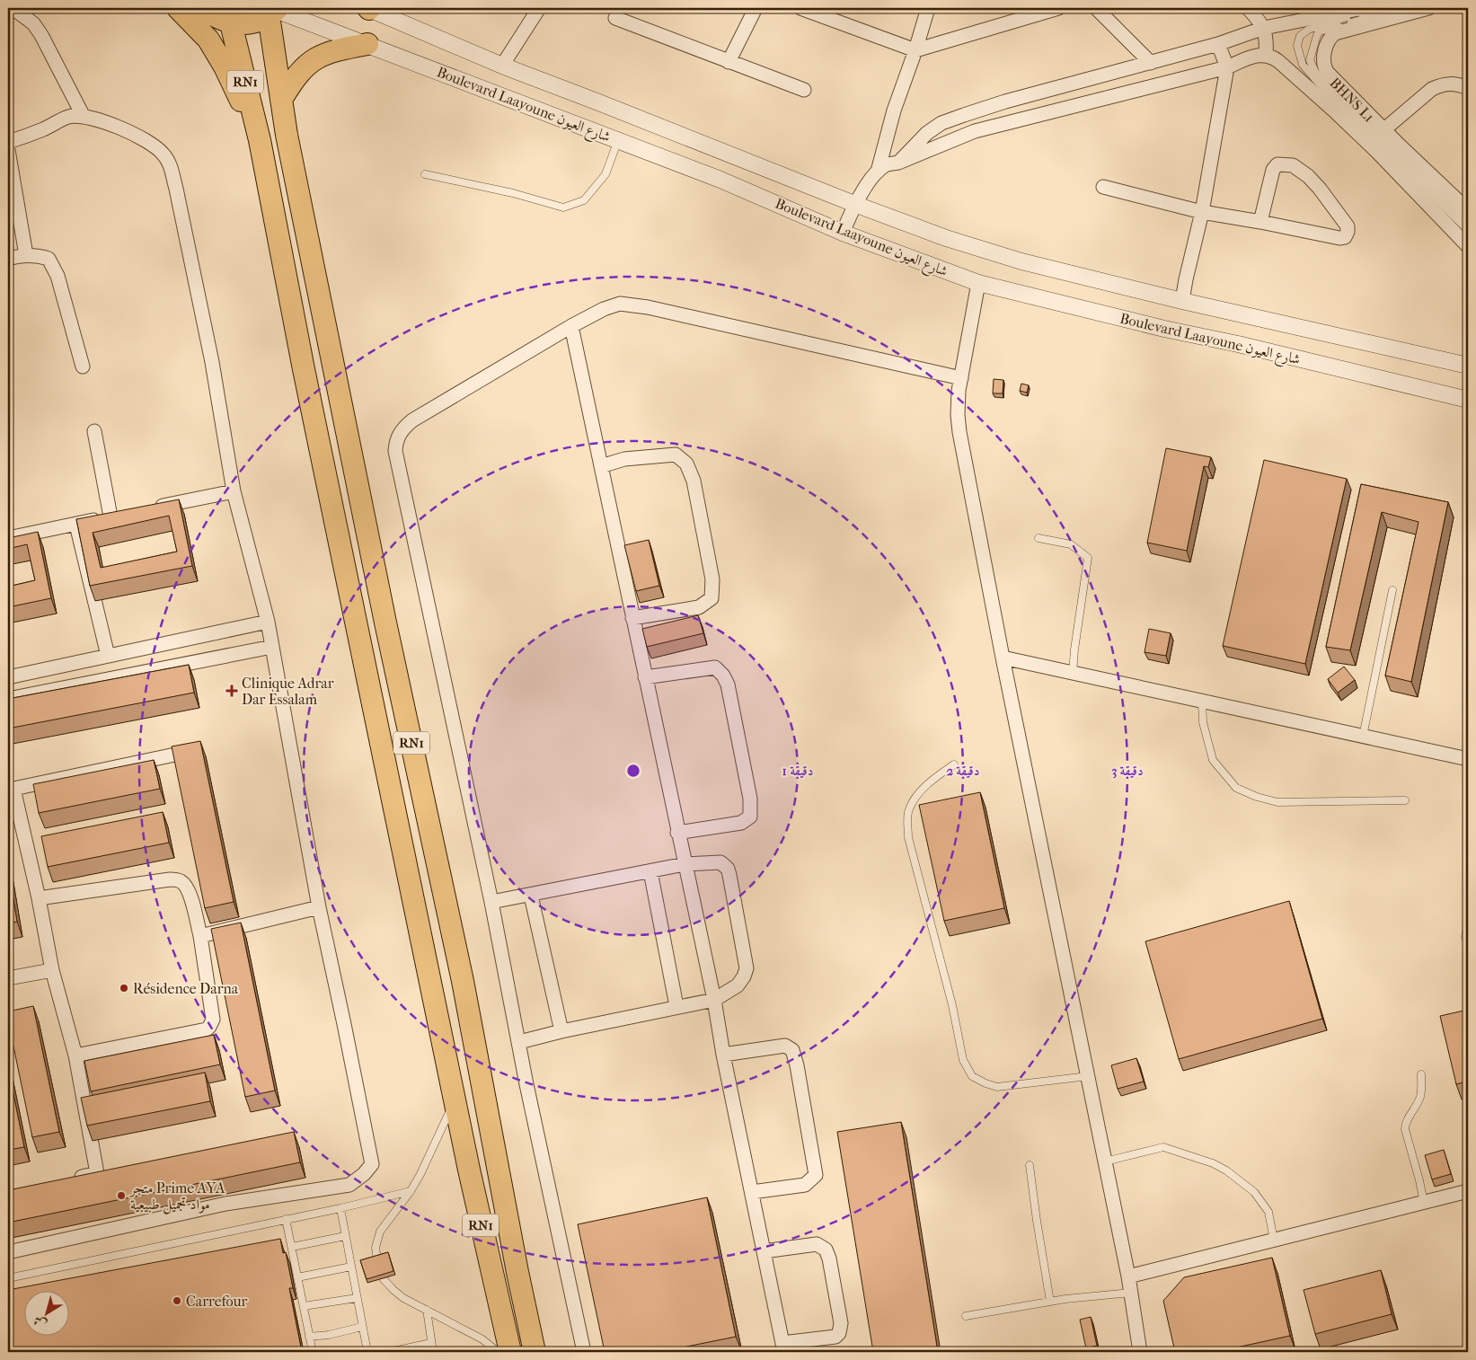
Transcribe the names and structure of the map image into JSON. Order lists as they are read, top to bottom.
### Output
{
  "streets": {
    "highway": ["RN1"],
    "street": ["Boulevard Laayoune شارع العيون"],
    "lane": ["BHNS L1"]
  },
  "crossings": [
    ["RN1", "Boulevard Laayoune شارع العيون"]
  ],
  "places": {
    "health": ["Clinique Adrar Dar Essalam"],
    "other": ["Résidence Darna", "متجر Prime AYA مواد تجميل طبيعية", "Carrefour"]
  },
  "north": "bottom left",
  "rings": ["1 دقيقة", "2 دقيقة", "3 دقيقة"]
}
